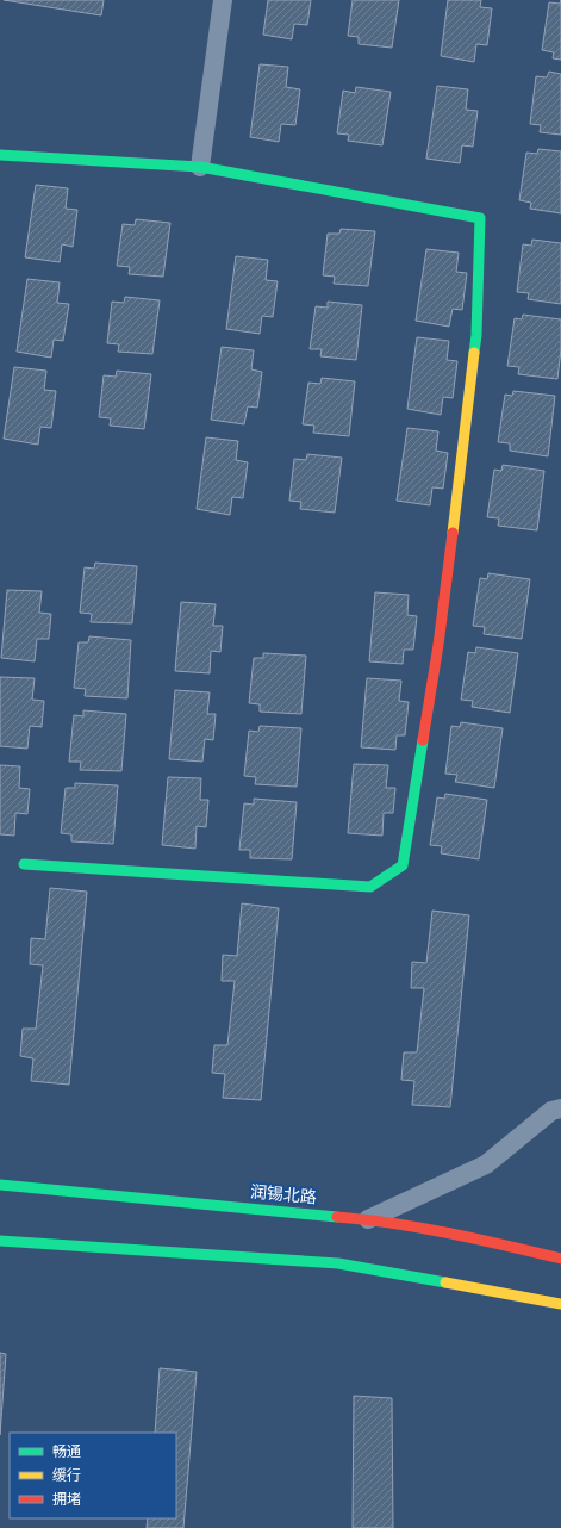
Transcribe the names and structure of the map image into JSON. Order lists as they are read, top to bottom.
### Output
{
  "streets": {
    "street": ["润锡北路"]
  },
  "legend": ["畅通", "缓行", "拥堵"]
}
